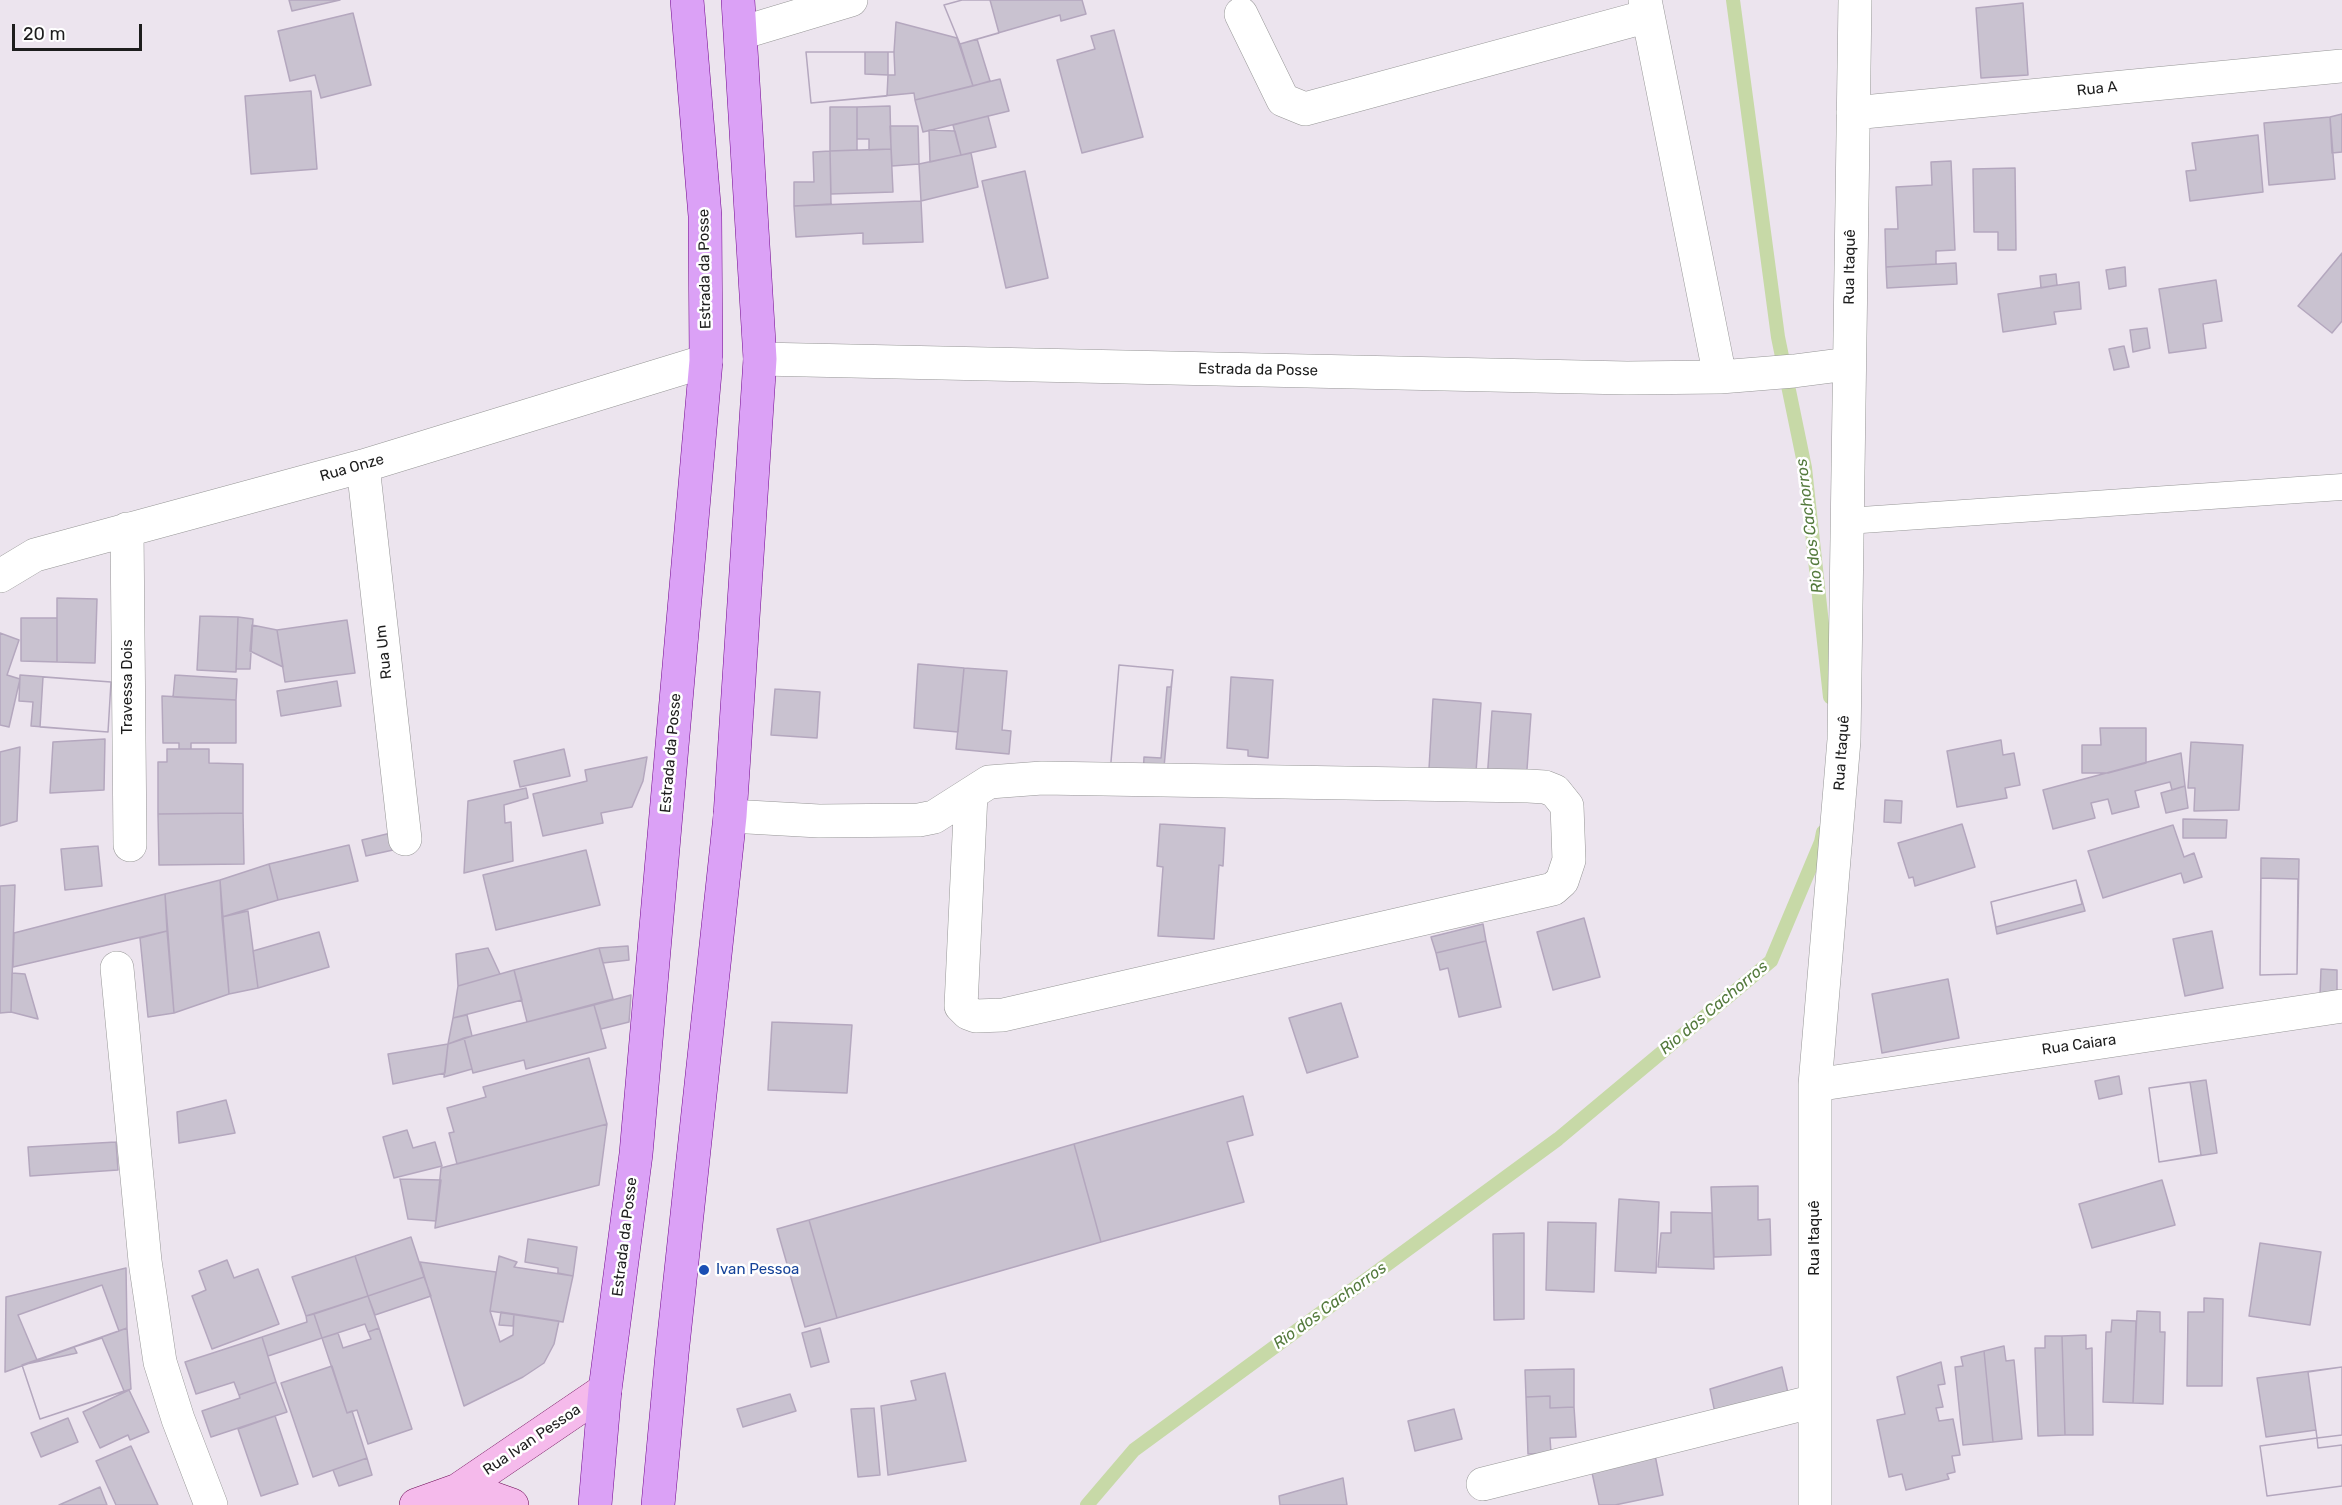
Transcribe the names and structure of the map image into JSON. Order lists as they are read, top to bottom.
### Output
{
  "streets": {
    "main road": ["Estrada da Posse"],
    "street": [
      "Rua A",
      "Rua Itaquê",
      "Rua Onze",
      "Rua Um",
      "Travessa Dois",
      "Rua Caiara",
      "Rua Ivan Pessoa"
    ]
  },
  "crossings": [
    ["Rua A", "Rua Itaquê"],
    ["Rua Itaquê", "Estrada da Posse"],
    ["Rua Itaquê", "Rua Caiara"],
    ["Estrada da Posse", "Rua Onze"],
    ["Estrada da Posse", "Rua Ivan Pessoa"],
    ["Rua Onze", "Rua Um"],
    ["Rua Onze", "Travessa Dois"]
  ],
  "water": ["Rio dos Cachorros"],
  "places": ["Ivan Pessoa"],
  "scale_bar": "20 m"
}
